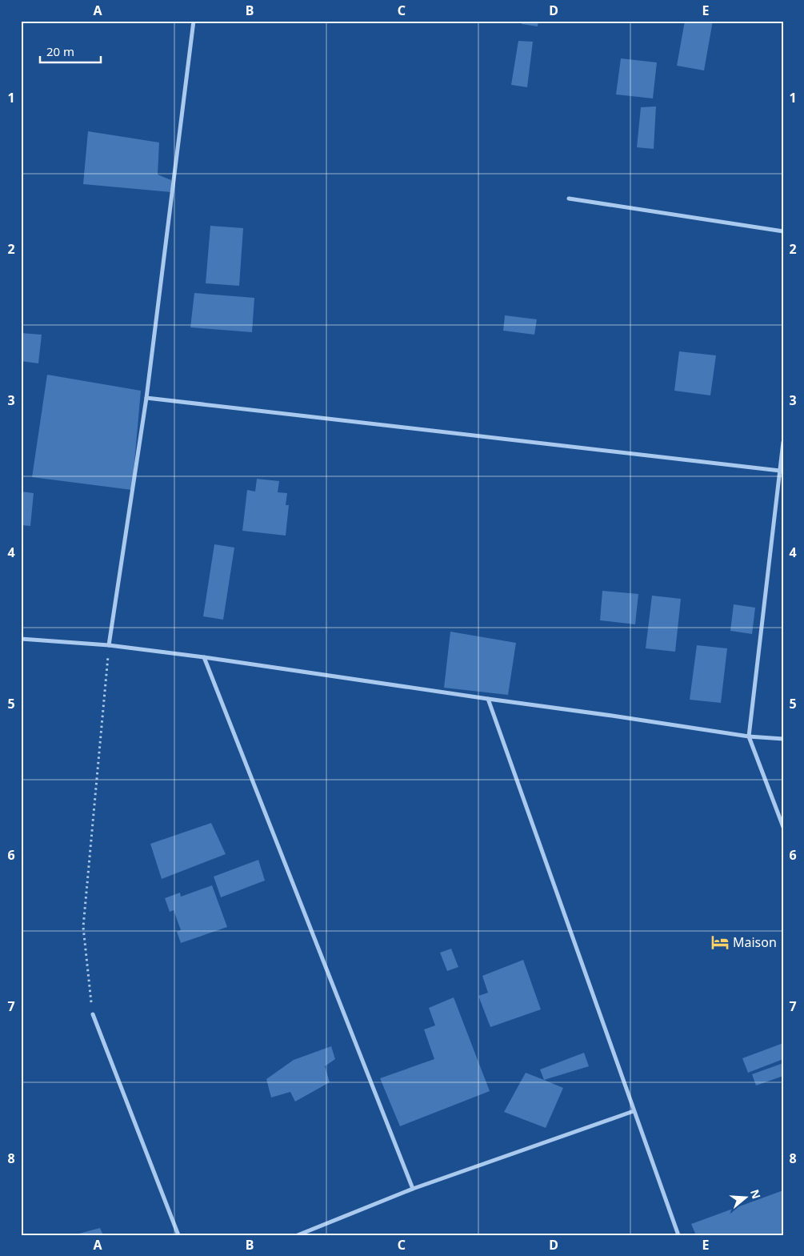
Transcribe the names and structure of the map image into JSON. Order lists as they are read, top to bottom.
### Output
{
  "places": {
    "hotel": ["Maison"]
  },
  "scale_bar": "20 m",
  "north": "right",
  "grid": {
    "columns": [
      "A",
      "B",
      "C",
      "D",
      "E"
    ],
    "rows": [
      "1",
      "2",
      "3",
      "4",
      "5",
      "6",
      "7",
      "8"
    ]
  }
}
